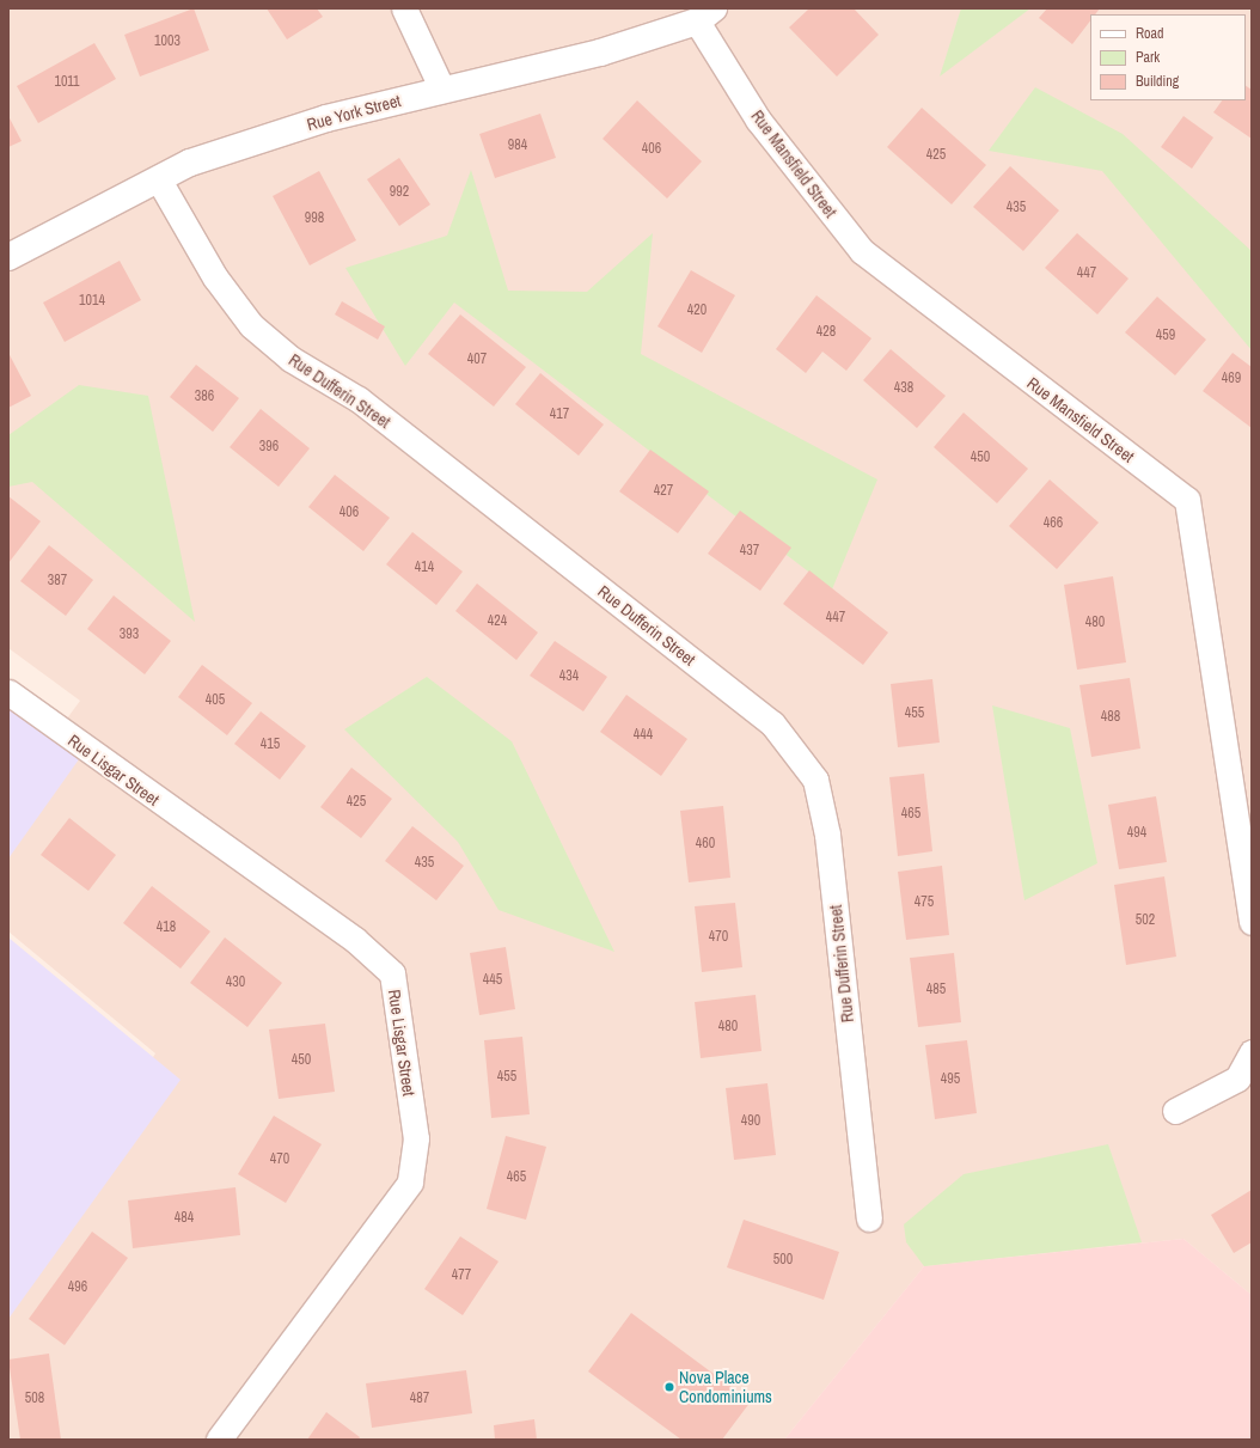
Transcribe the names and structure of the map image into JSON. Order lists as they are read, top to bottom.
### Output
{
  "streets": {
    "street": [
      "Rue York Street",
      "Rue Mansfield Street",
      "Rue Dufferin Street",
      "Rue Lisgar Street"
    ]
  },
  "crossings": [
    ["Rue York Street", "Rue Mansfield Street"],
    ["Rue York Street", "Rue Dufferin Street"]
  ],
  "places": ["Nova Place Condominiums"],
  "house_numbers": [
    "1003",
    "1011",
    "984",
    "406",
    "425",
    "992",
    "435",
    "998",
    "447",
    "1014",
    "420",
    "428",
    "459",
    "407",
    "469",
    "438",
    "386",
    "417",
    "396",
    "450",
    "427",
    "406",
    "466",
    "437",
    "414",
    "387",
    "447",
    "424",
    "480",
    "393",
    "434",
    "405",
    "455",
    "488",
    "444",
    "415",
    "425",
    "465",
    "494",
    "460",
    "435",
    "475",
    "502",
    "418",
    "470",
    "445",
    "430",
    "485",
    "480",
    "450",
    "455",
    "495",
    "490",
    "470",
    "465",
    "484",
    "500",
    "477",
    "496",
    "508",
    "487"
  ],
  "legend": ["Road", "Park", "Building"]
}
